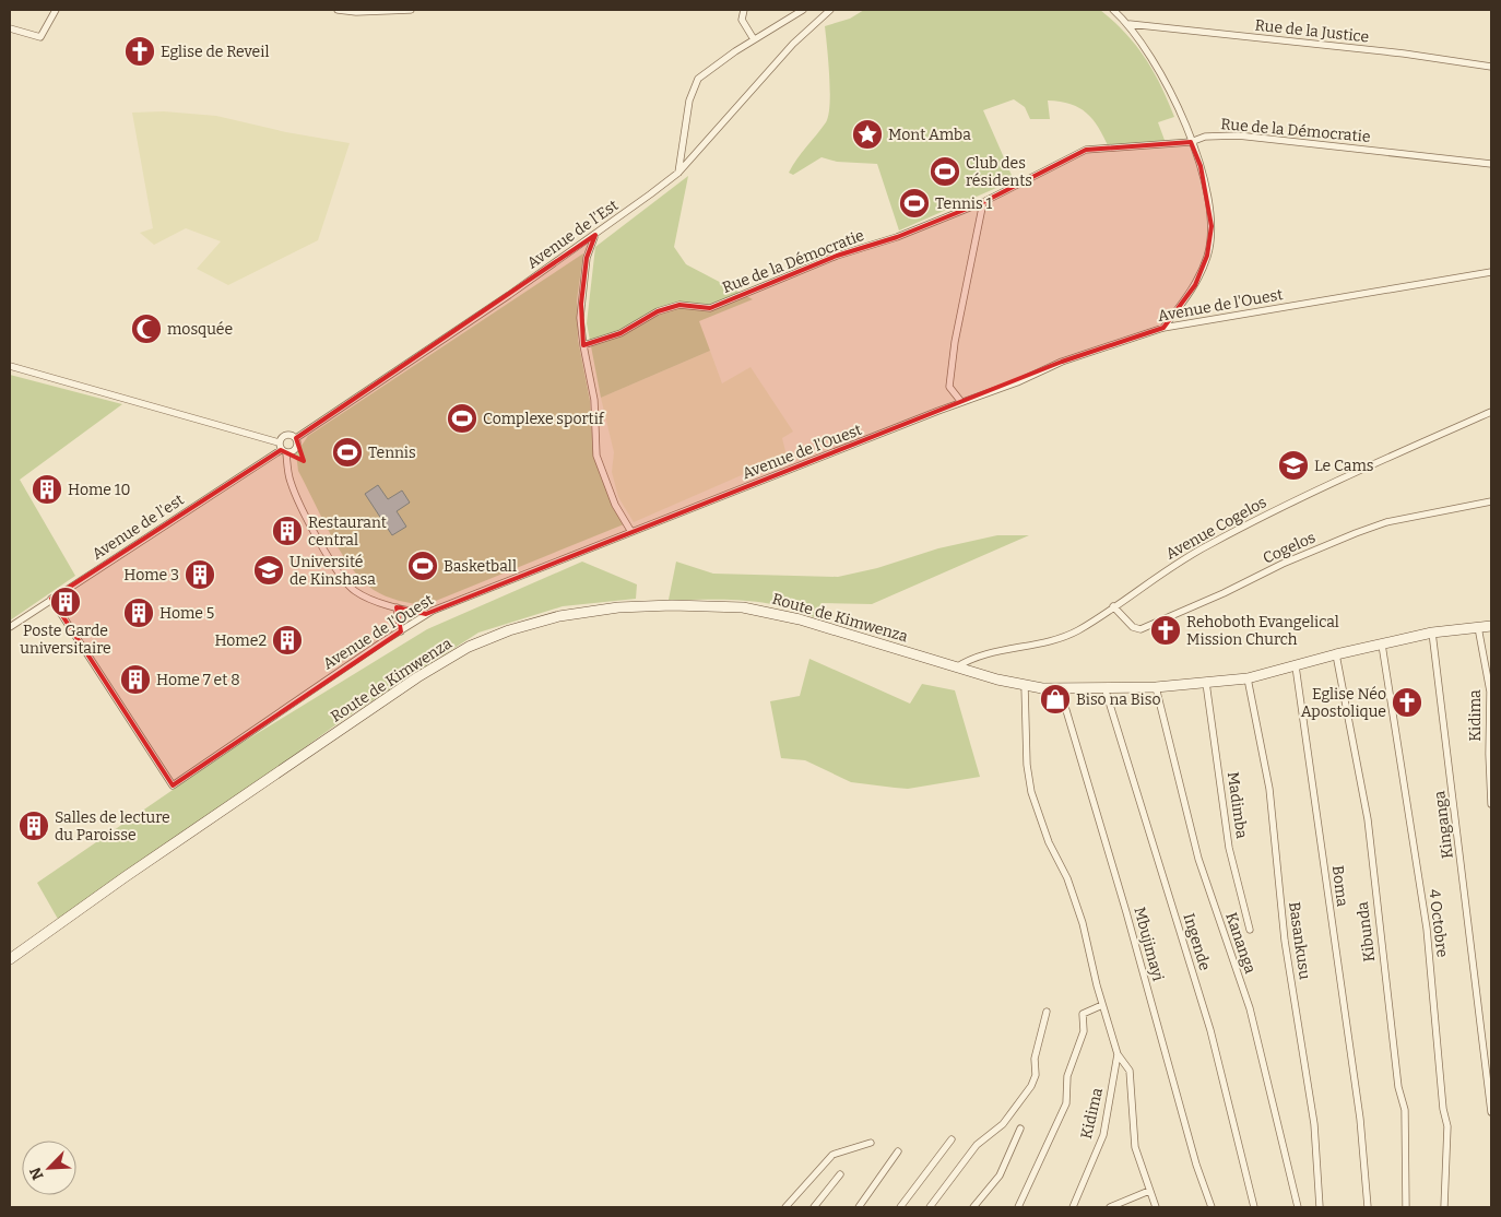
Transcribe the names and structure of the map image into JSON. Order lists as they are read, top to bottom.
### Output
{
  "streets": {
    "street": [
      "Rue de la Justice",
      "Rue de la Démocratie",
      "Avenue de l'Est",
      "Avenue de l'Ouest",
      "Avenue de l'est",
      "Avenue Cogelos",
      "Cogelos",
      "Route de Kimwenza",
      "Kidima",
      "Madimba",
      "Kinganga",
      "Boma",
      "4 Octobre",
      "Kibunda",
      "Basankusu",
      "Ingende",
      "Kananga",
      "Mbujimayi"
    ]
  },
  "crossings": [
    ["Avenue de l'Est", "Avenue de l'est"],
    ["Avenue de l'Ouest", "Avenue de l'est"],
    ["Avenue Cogelos", "Cogelos"],
    ["Avenue Cogelos", "Route de Kimwenza"],
    ["Route de Kimwenza", "Kidima"],
    ["Route de Kimwenza", "Madimba"],
    ["Route de Kimwenza", "Kinganga"],
    ["Route de Kimwenza", "Boma"],
    ["Route de Kimwenza", "4 Octobre"],
    ["Route de Kimwenza", "Kibunda"],
    ["Route de Kimwenza", "Basankusu"],
    ["Route de Kimwenza", "Ingende"],
    ["Route de Kimwenza", "Kananga"],
    ["Route de Kimwenza", "Mbujimayi"]
  ],
  "places": {
    "church": ["Eglise de Reveil", "Rehoboth Evangelical Mission Church", "Eglise Néo Apostolique"],
    "place": ["Mont Amba"],
    "sports": [
      "Club des résidents",
      "Tennis 1",
      "Complexe sportif",
      "Tennis",
      "Basketball"
    ],
    "mosque": ["mosquée"],
    "school or university": ["Le Cams", "Université de Kinshasa"],
    "building": [
      "Home 10",
      "Restaurant central",
      "Home 3",
      "Poste Garde universitaire",
      "Home 5",
      "Home2",
      "Home 7 et 8",
      "Salles de lecture du Paroisse"
    ],
    "shop": ["Biso na Biso"]
  },
  "north": "bottom left"
}
